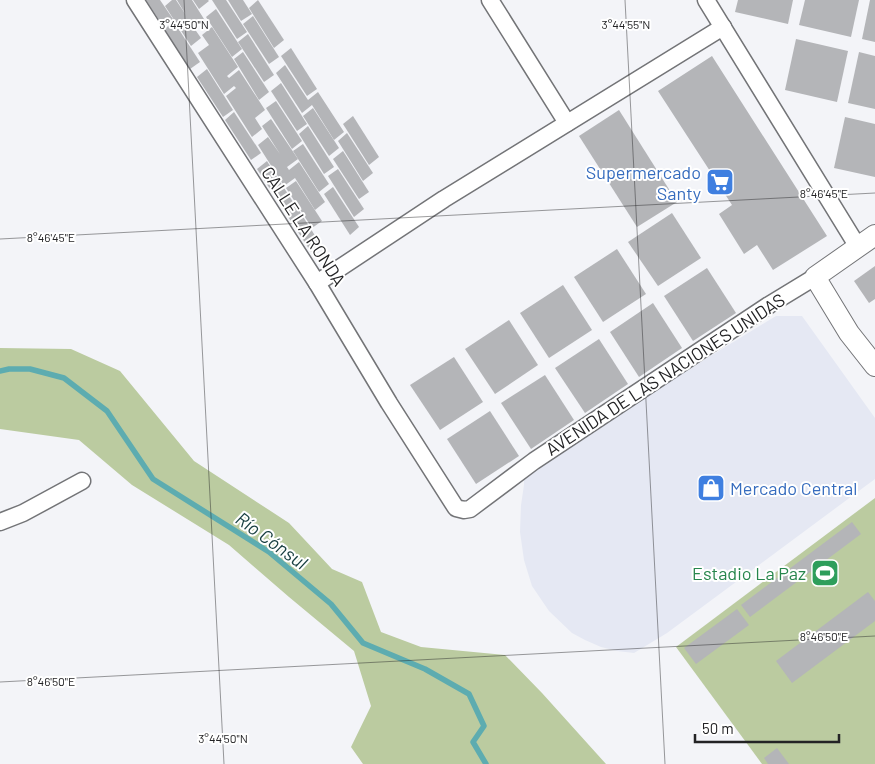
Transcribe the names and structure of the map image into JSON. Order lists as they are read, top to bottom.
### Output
{
  "streets": {
    "street": ["CALLE LA RONDA", "AVENIDA DE LAS NACIONES UNIDAS"]
  },
  "crossings": [
    ["CALLE LA RONDA", "AVENIDA DE LAS NACIONES UNIDAS"]
  ],
  "water": ["Río Cónsul"],
  "places": {
    "supermarket": ["Supermercado Santy"],
    "shop": ["Mercado Central"],
    "sports": ["Estadio La Paz"]
  },
  "scale_bar": "50 m",
  "coordinates": [
    "3°44'50\"N",
    "3°44'55\"N",
    "8°46'45\"E",
    "8°46'50\"E"
  ]
}
